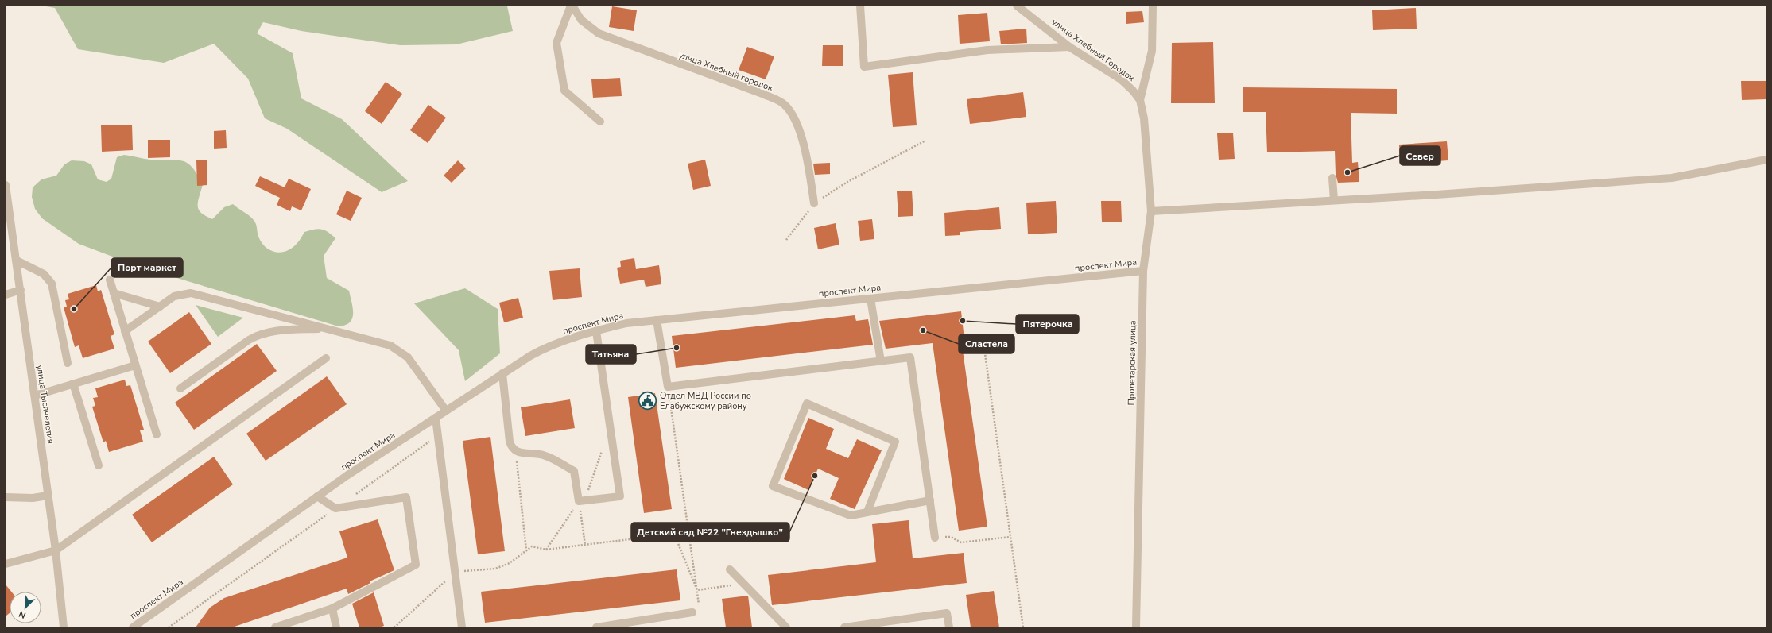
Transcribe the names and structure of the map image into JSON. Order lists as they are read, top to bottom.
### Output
{
  "streets": {
    "street": [
      "улица Хлебный Городок",
      "улица Хлебный городок",
      "проспект Мира",
      "Пролетарская улица",
      "улица Тысячелетия"
    ]
  },
  "crossings": [
    ["улица Хлебный Городок", "улица Хлебный городок"],
    ["улица Хлебный Городок", "Пролетарская улица"],
    ["проспект Мира", "Пролетарская улица"]
  ],
  "places": {
    "other": [
      "Север",
      "Порт маркет",
      "Пятерочка",
      "Сластела",
      "Татьяна",
      "Детский сад №22 \"Гнездышко\""
    ],
    "public building": ["Отдел МВД России по Елабужскому району"]
  },
  "north": "bottom left"
}
